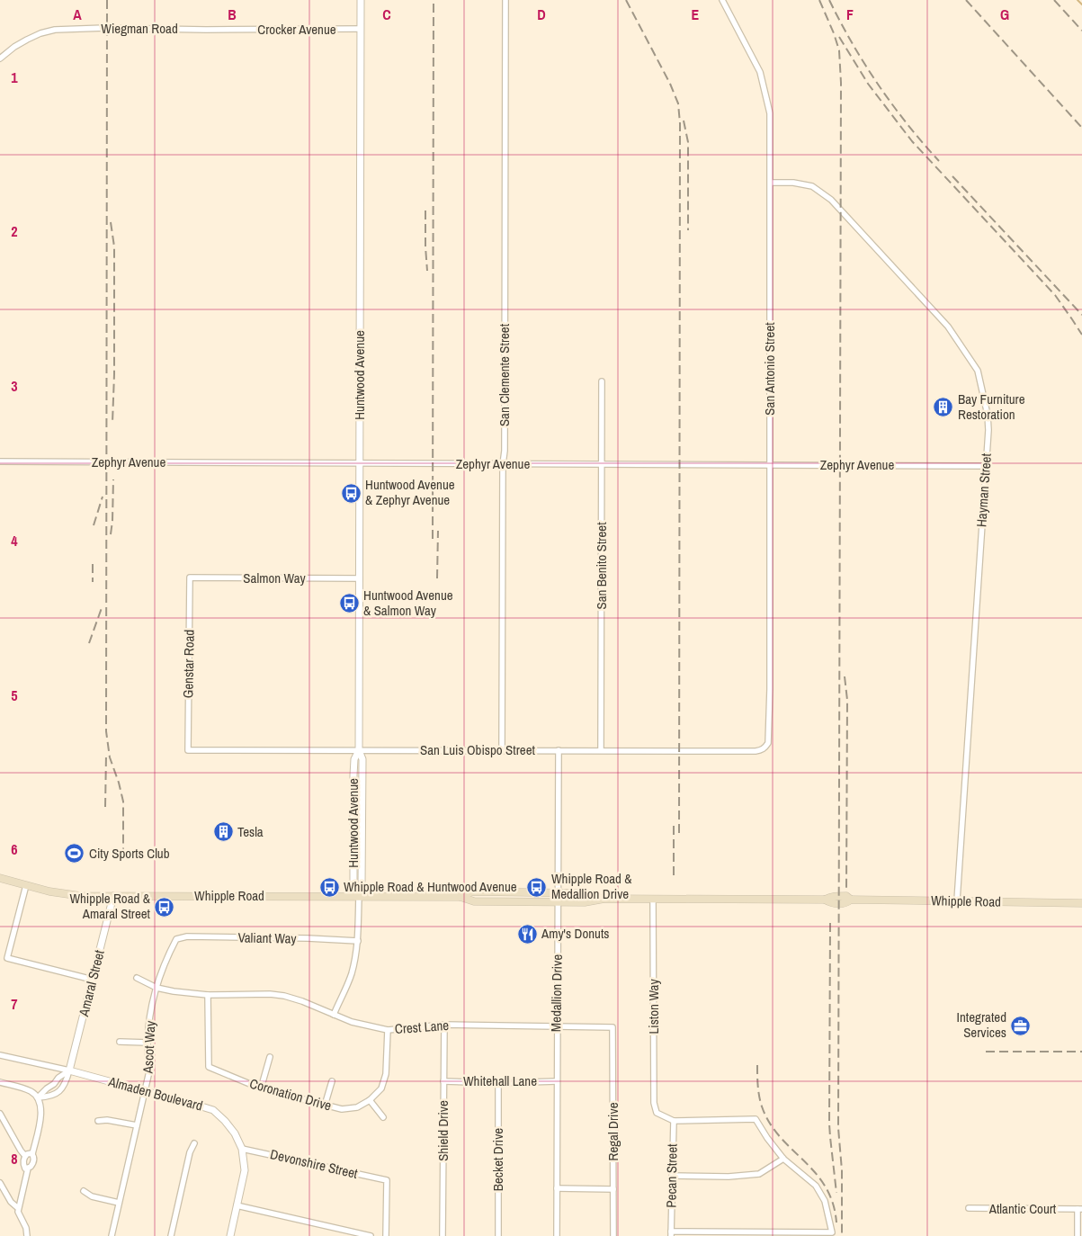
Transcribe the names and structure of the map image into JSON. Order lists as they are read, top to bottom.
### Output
{
  "streets": {
    "main road": ["Whipple Road"],
    "street": [
      "Wiegman Road",
      "Crocker Avenue",
      "San Antonio Street",
      "Huntwood Avenue",
      "San Clemente Street",
      "Zephyr Avenue",
      "Hayman Street",
      "San Benito Street",
      "Salmon Way",
      "Genstar Road",
      "San Luis Obispo Street",
      "Valiant Way",
      "Amaral Street",
      "Medallion Drive",
      "Liston Way",
      "Crest Lane",
      "Ascot Way",
      "Whitehall Lane",
      "Almaden Boulevard",
      "Coronation Drive",
      "Shield Drive",
      "Regal Drive",
      "Becket Drive",
      "Devonshire Street",
      "Pecan Street",
      "Atlantic Court"
    ]
  },
  "crossings": [
    ["Wiegman Road", "Crocker Avenue"],
    ["Crocker Avenue", "Huntwood Avenue"],
    ["San Antonio Street", "Zephyr Avenue"],
    ["San Antonio Street", "Hayman Street"],
    ["San Antonio Street", "San Luis Obispo Street"],
    ["Huntwood Avenue", "Zephyr Avenue"],
    ["Huntwood Avenue", "Salmon Way"],
    ["Huntwood Avenue", "San Luis Obispo Street"],
    ["Huntwood Avenue", "Whipple Road"],
    ["Huntwood Avenue", "Valiant Way"],
    ["Huntwood Avenue", "Crest Lane"],
    ["San Clemente Street", "Zephyr Avenue"],
    ["San Clemente Street", "San Luis Obispo Street"],
    ["Zephyr Avenue", "Hayman Street"],
    ["Zephyr Avenue", "San Benito Street"],
    ["Hayman Street", "Whipple Road"],
    ["San Benito Street", "San Luis Obispo Street"],
    ["Salmon Way", "Genstar Road"],
    ["Genstar Road", "San Luis Obispo Street"],
    ["San Luis Obispo Street", "Medallion Drive"],
    ["Whipple Road", "Amaral Street"],
    ["Whipple Road", "Medallion Drive"],
    ["Whipple Road", "Liston Way"],
    ["Valiant Way", "Ascot Way"],
    ["Amaral Street", "Almaden Boulevard"],
    ["Medallion Drive", "Crest Lane"],
    ["Medallion Drive", "Whitehall Lane"],
    ["Liston Way", "Pecan Street"],
    ["Crest Lane", "Ascot Way"],
    ["Crest Lane", "Coronation Drive"],
    ["Crest Lane", "Shield Drive"],
    ["Crest Lane", "Regal Drive"],
    ["Ascot Way", "Almaden Boulevard"],
    ["Whitehall Lane", "Shield Drive"],
    ["Whitehall Lane", "Becket Drive"],
    ["Almaden Boulevard", "Devonshire Street"]
  ],
  "places": {
    "building": ["Bay Furniture Restoration", "Tesla"],
    "bus stop": [
      "Huntwood Avenue & Zephyr Avenue",
      "Huntwood Avenue & Salmon Way",
      "Whipple Road & Huntwood Avenue",
      "Whipple Road & Medallion Drive",
      "Whipple Road & Amaral Street"
    ],
    "sports": ["City Sports Club"],
    "restaurant": ["Amy's Donuts"],
    "office": ["Integrated Services"]
  },
  "grid": {
    "columns": [
      "A",
      "B",
      "C",
      "D",
      "E",
      "F",
      "G"
    ],
    "rows": [
      "1",
      "2",
      "3",
      "4",
      "5",
      "6",
      "7",
      "8"
    ]
  }
}
